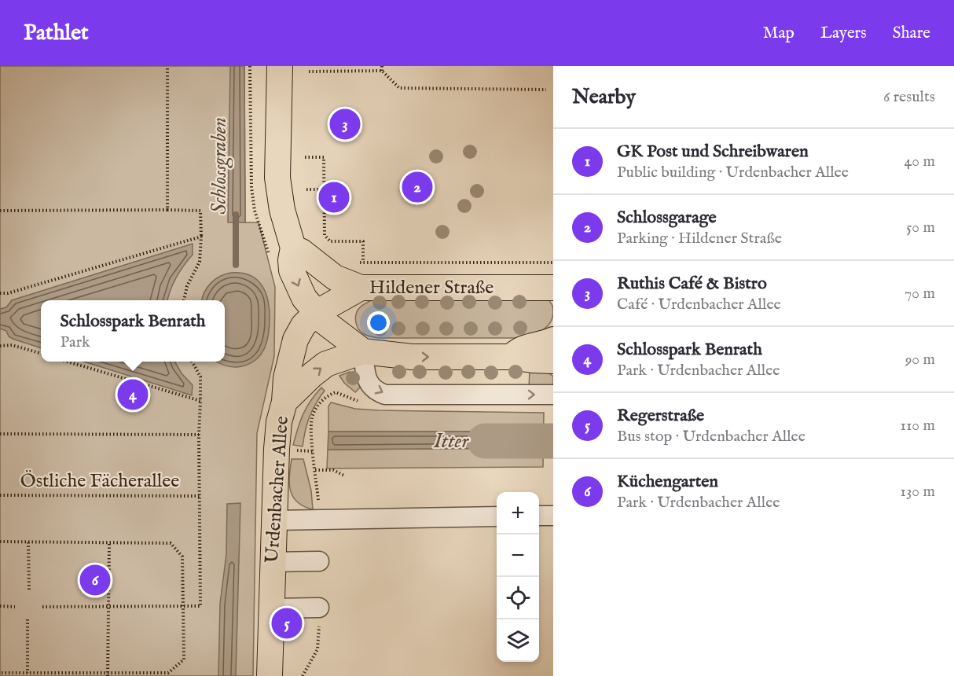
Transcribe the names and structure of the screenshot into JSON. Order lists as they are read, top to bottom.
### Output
{
  "streets": {
    "main road": ["Hildener Straße", "Urdenbacher Allee"],
    "path": ["Östliche Fächerallee"]
  },
  "crossings": [
    ["Hildener Straße", "Urdenbacher Allee"]
  ],
  "water": ["Schlossgraben", "Itter"],
  "page": {
    "header": "Pathlet",
    "nav": ["Map", "Layers", "Share"],
    "heading": ["Nearby", "6 results"],
    "pins": [
      "3",
      "2",
      "1",
      "4",
      "6",
      "5"
    ],
    "list": [
      {
        "mark": "1",
        "name": "GK Post und Schreibwaren",
        "note": "Public building · Urdenbacher Allee",
        "value": "40 m"
      },
      {
        "mark": "2",
        "name": "Schlossgarage",
        "note": "Parking · Hildener Straße",
        "value": "50 m"
      },
      {
        "mark": "3",
        "name": "Ruthis Café & Bistro",
        "note": "Café · Urdenbacher Allee",
        "value": "70 m"
      },
      {
        "mark": "4",
        "name": "Schlosspark Benrath",
        "note": "Park · Urdenbacher Allee",
        "value": "90 m"
      },
      {
        "mark": "5",
        "name": "Regerstraße",
        "note": "Bus stop · Urdenbacher Allee",
        "value": "110 m"
      },
      {
        "mark": "6",
        "name": "Küchengarten",
        "note": "Park · Urdenbacher Allee",
        "value": "130 m"
      }
    ],
    "popup": ["Schlosspark Benrath", "Park"],
    "map_buttons": ["+", "−"]
  }
}
